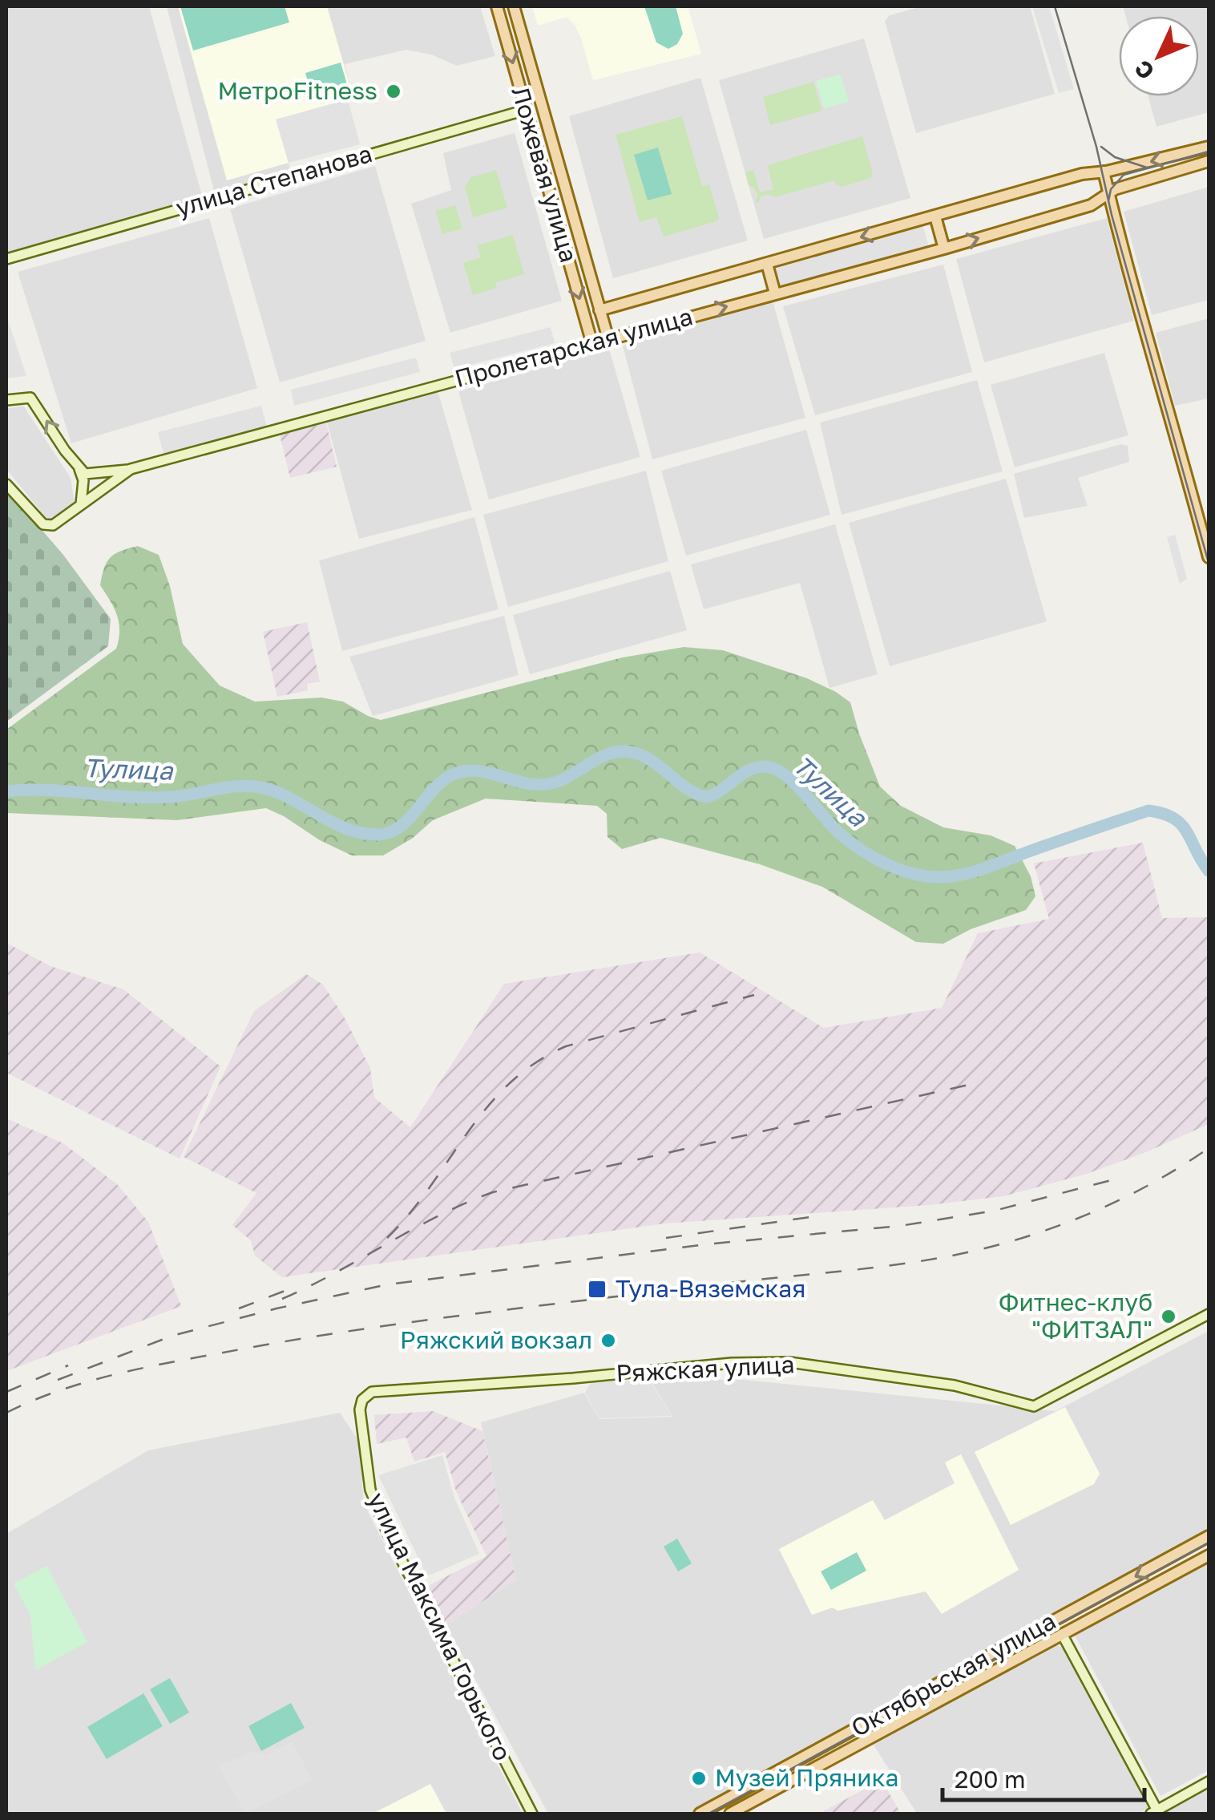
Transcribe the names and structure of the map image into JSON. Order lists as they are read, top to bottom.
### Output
{
  "streets": {
    "main road": [
      "Ложевая улица",
      "улица Степанова",
      "Пролетарская улица",
      "Октябрьская улица"
    ],
    "street": ["Ряжская улица", "улица Максима Горького"]
  },
  "crossings": [
    ["Ложевая улица", "улица Степанова"],
    ["Ложевая улица", "Пролетарская улица"],
    ["Ряжская улица", "улица Максима Горького"]
  ],
  "water": ["Тулица"],
  "places": {
    "other": [
      "МетроFitness",
      "Фитнес-клуб \"ФИТЗАЛ\"",
      "Ряжский вокзал",
      "Музей Пряника"
    ],
    "transit": ["Тула-Вяземская"]
  },
  "scale_bar": "200 m",
  "north": "bottom left"
}
